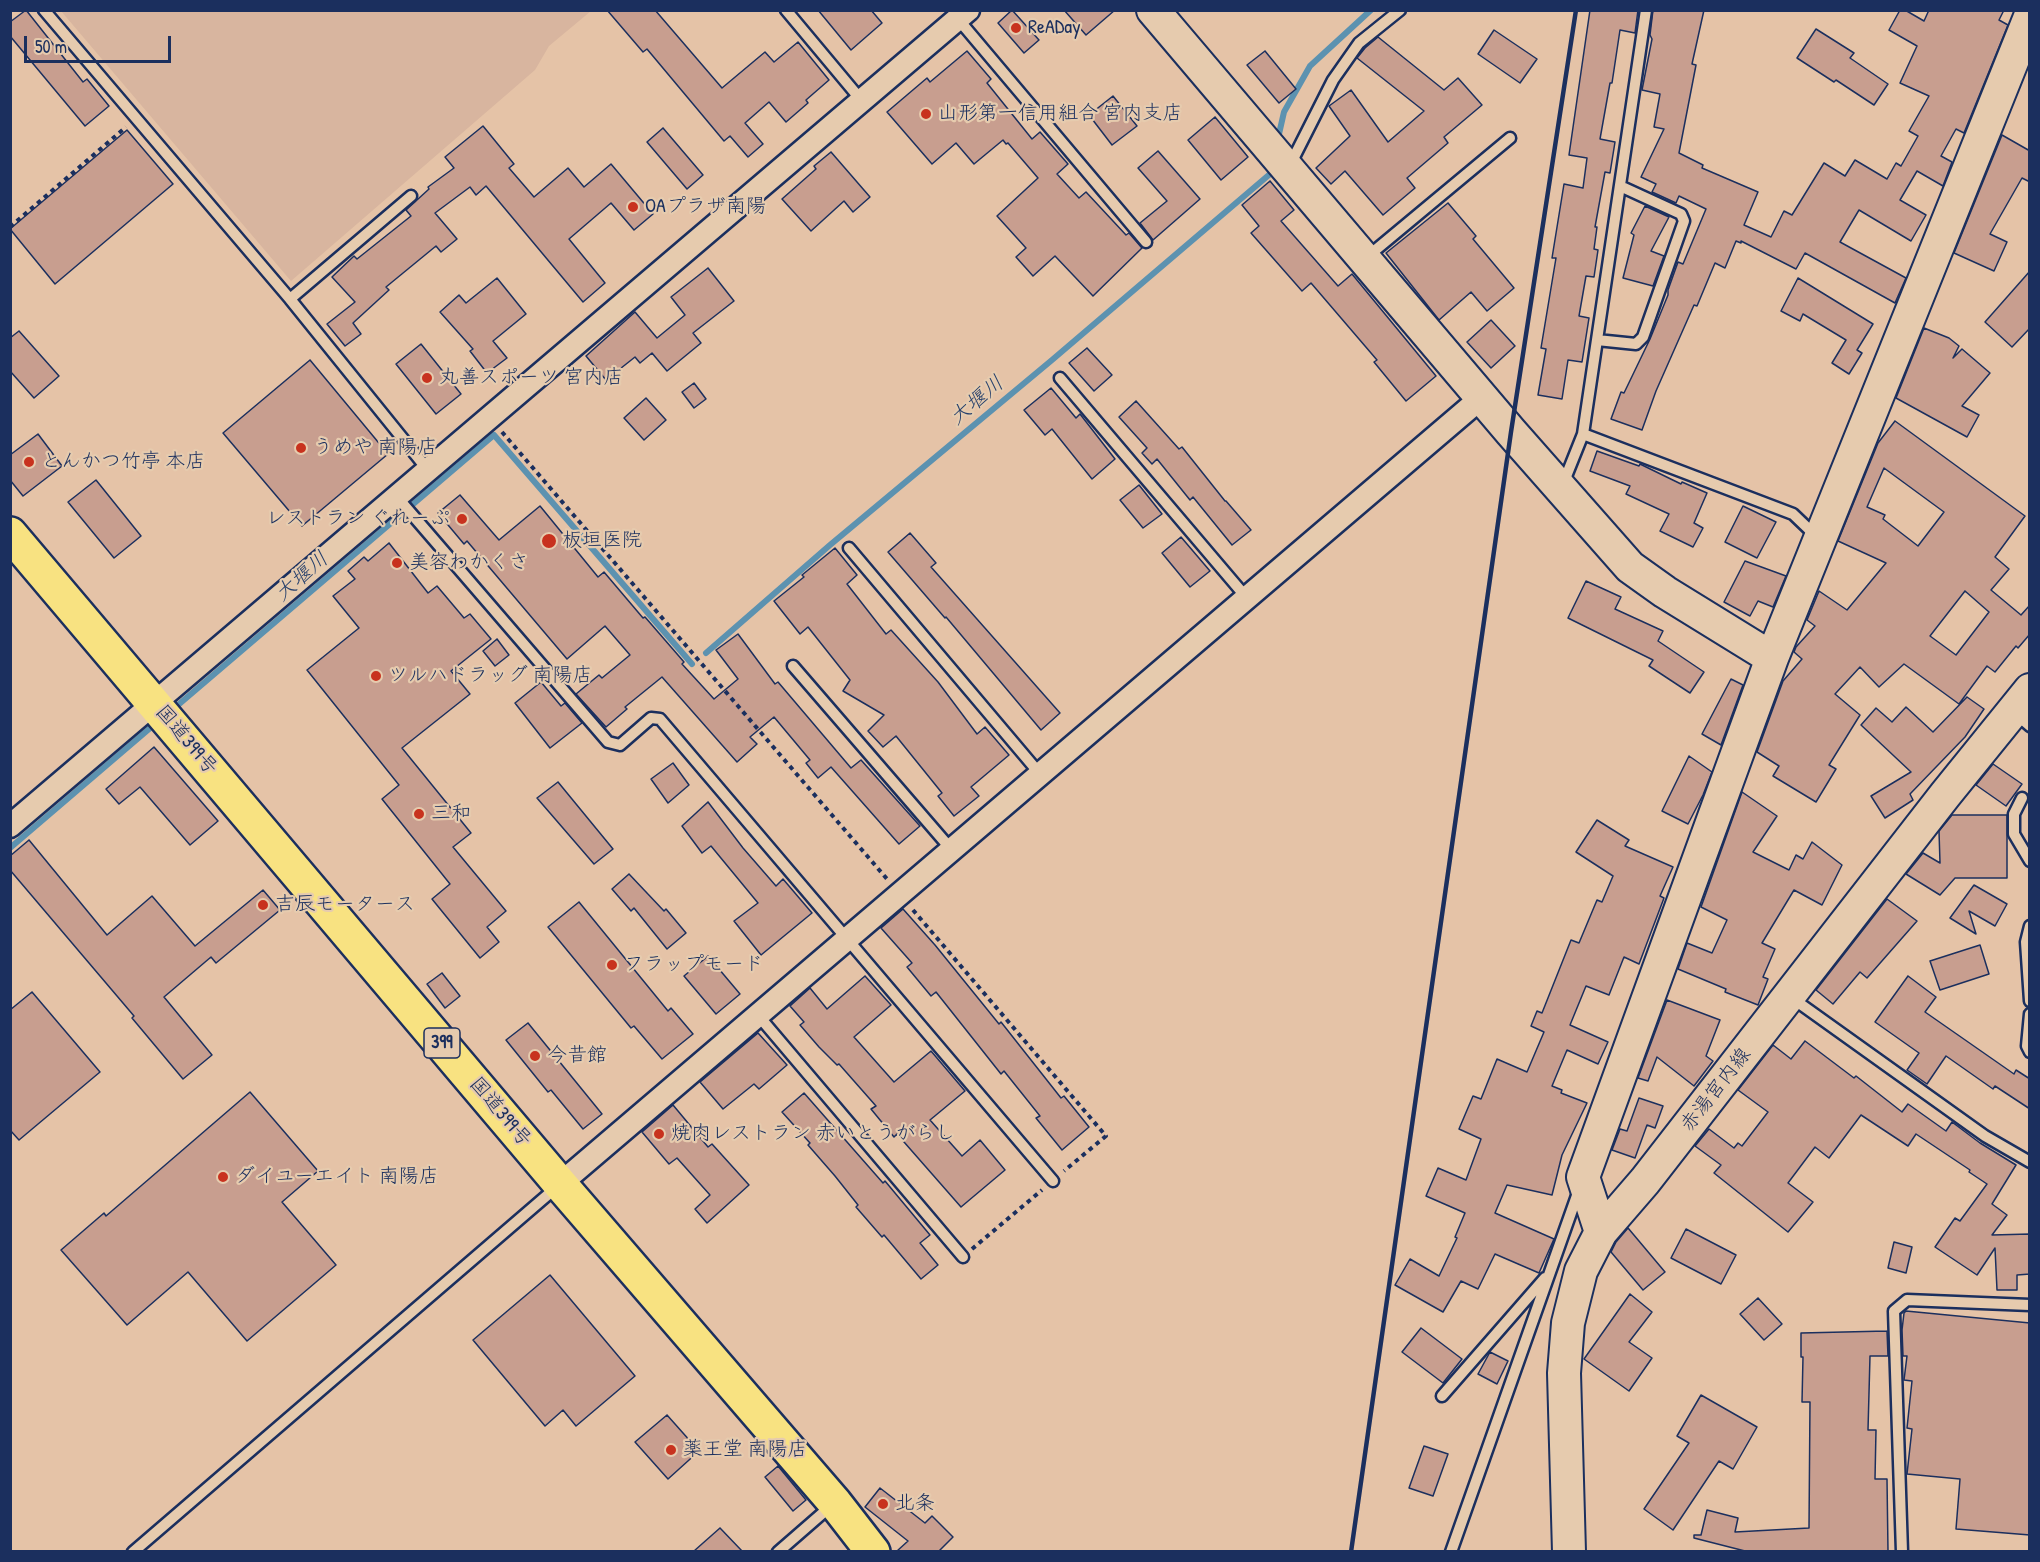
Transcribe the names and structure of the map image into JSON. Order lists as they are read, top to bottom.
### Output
{
  "streets": {
    "highway": ["国道399号", "399"],
    "street": ["赤湯宮内線"]
  },
  "water": ["大堰川"],
  "places": [
    "ReADay",
    "山形第一信用組合 宮内支店",
    "OAプラザ南陽",
    "丸善スポーツ 宮内店",
    "うめや 南陽店",
    "とんかつ竹亭 本店",
    "レストラン ぐれーぷ",
    "板垣医院",
    "美容わかくさ",
    "ツルハドラッグ 南陽店",
    "三和",
    "吉辰モータース",
    "フラップモード",
    "今昔館",
    "焼肉レストラン 赤いとうがらし",
    "ダイユーエイト 南陽店",
    "薬王堂 南陽店",
    "北条"
  ],
  "scale_bar": "50 m"
}
